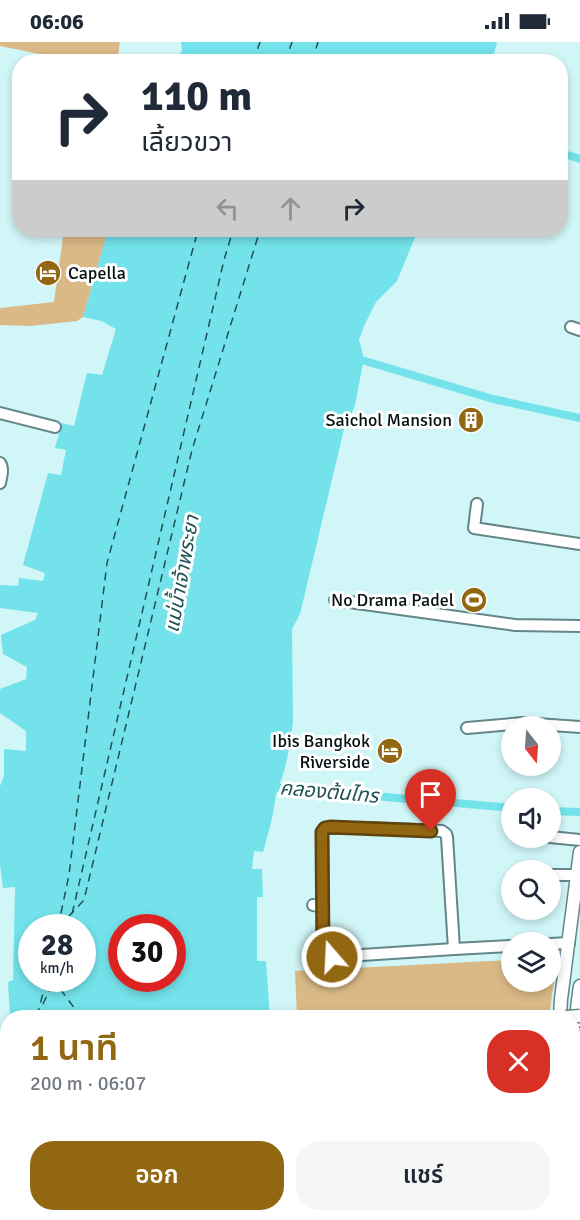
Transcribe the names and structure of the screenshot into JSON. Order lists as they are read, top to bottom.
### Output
{
  "water": ["แม่น้ำเจ้าพระยา", "คลองต้นไทร"],
  "places": {
    "hotel": ["Capella", "Ibis Bangkok Riverside"],
    "building": ["Saichol Mansion"],
    "sports": ["No Drama Padel"]
  },
  "north": "bottom",
  "page": {
    "status": "06:06",
    "turn": ["110 m", "เลี้ยวขวา"],
    "speed": "28 km/h",
    "limit": "30",
    "heading": ["1 นาที", "200 m · 06:07"],
    "buttons": ["ออก", "แชร์"]
  }
}
